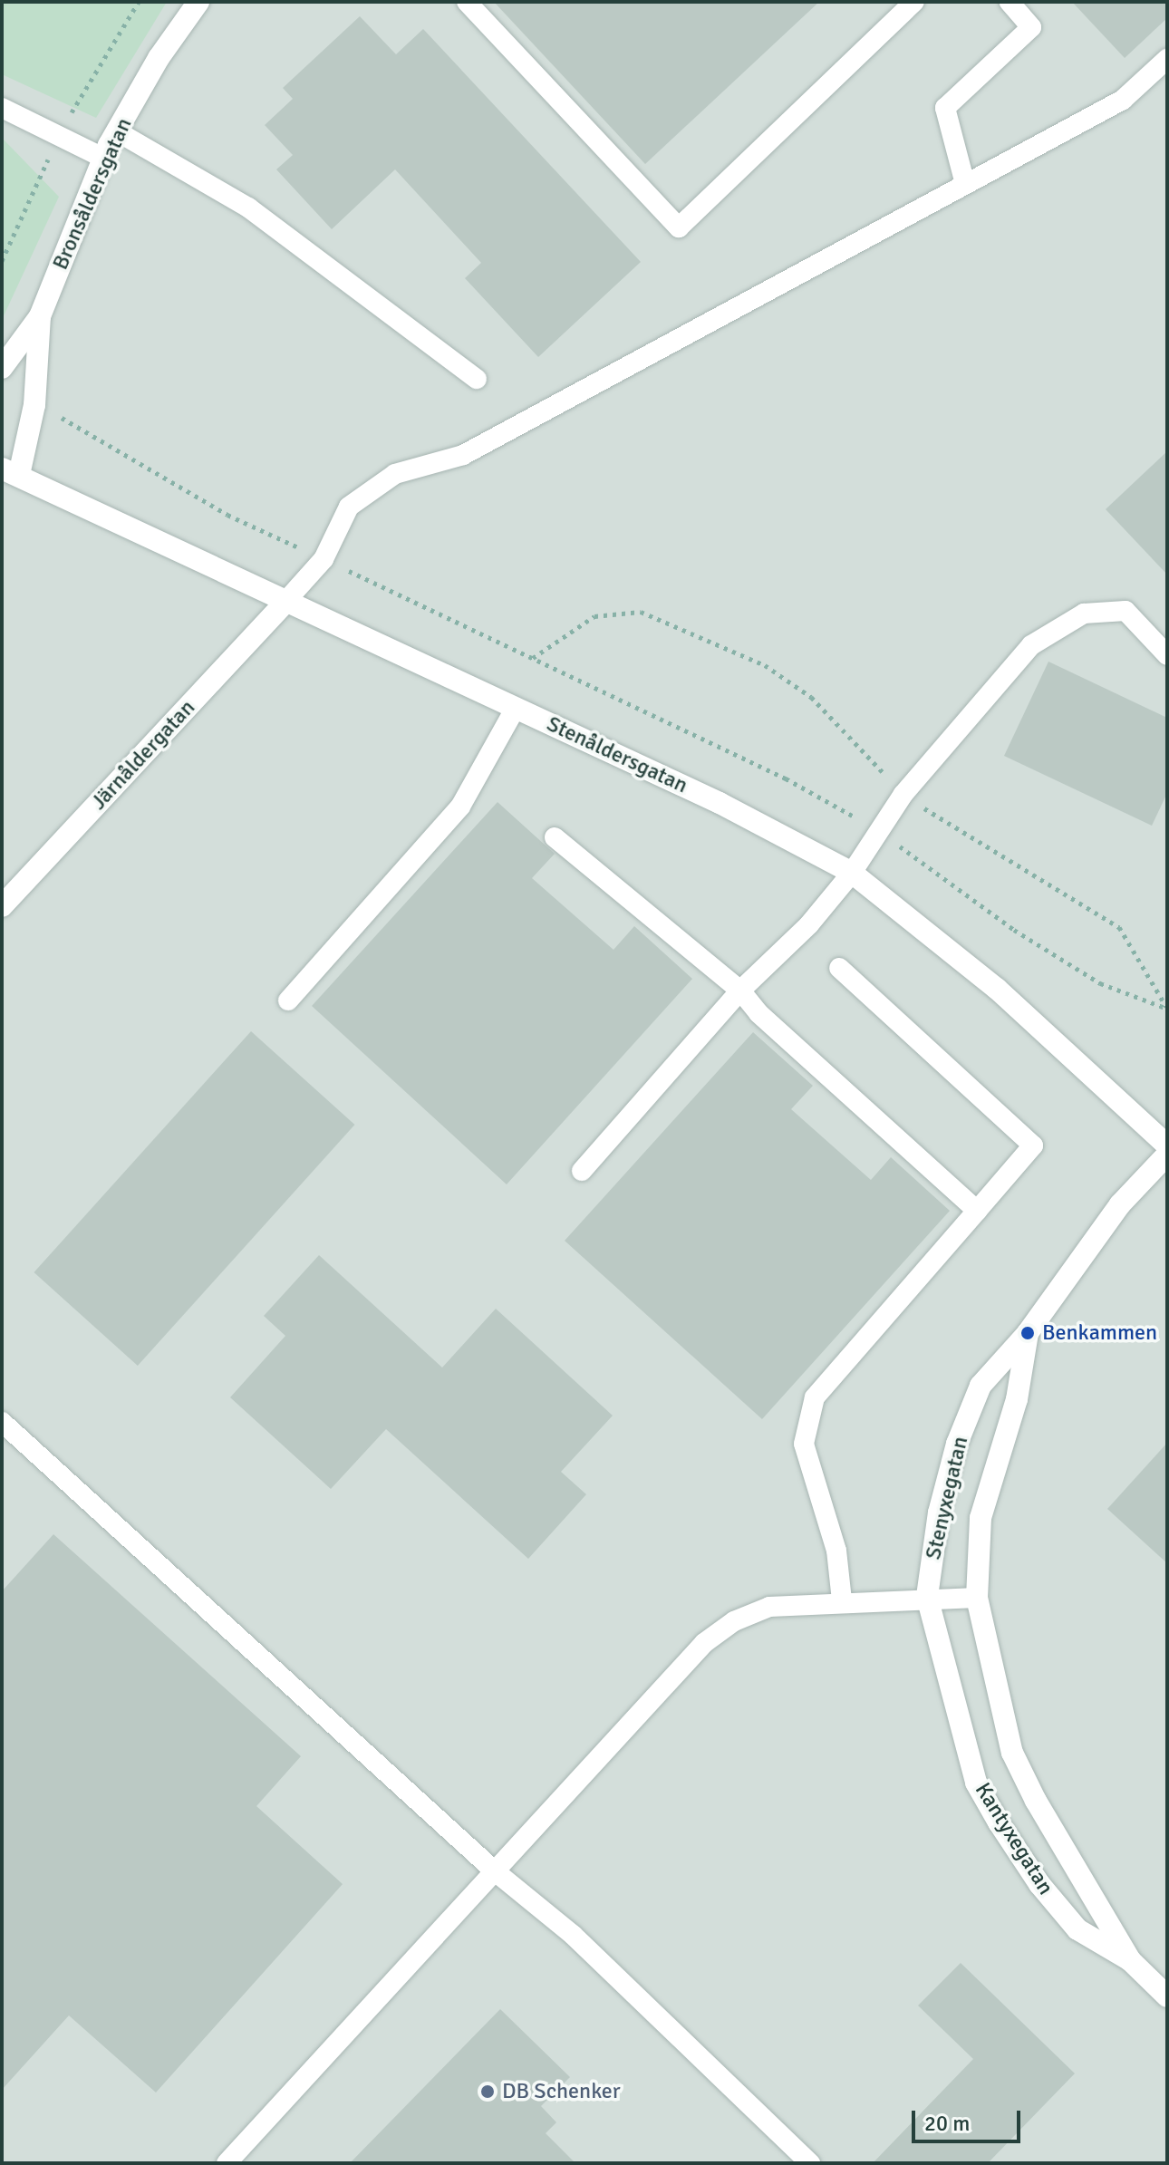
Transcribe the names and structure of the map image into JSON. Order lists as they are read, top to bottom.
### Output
{
  "streets": {
    "street": [
      "Bronsåldersgatan",
      "Järnåldergatan",
      "Stenåldersgatan",
      "Stenyxegatan",
      "Kantyxegatan"
    ]
  },
  "crossings": [
    ["Bronsåldersgatan", "Stenåldersgatan"],
    ["Järnåldergatan", "Stenåldersgatan"],
    ["Stenyxegatan", "Kantyxegatan"]
  ],
  "places": ["Benkammen", "DB Schenker"],
  "scale_bar": "20 m"
}
